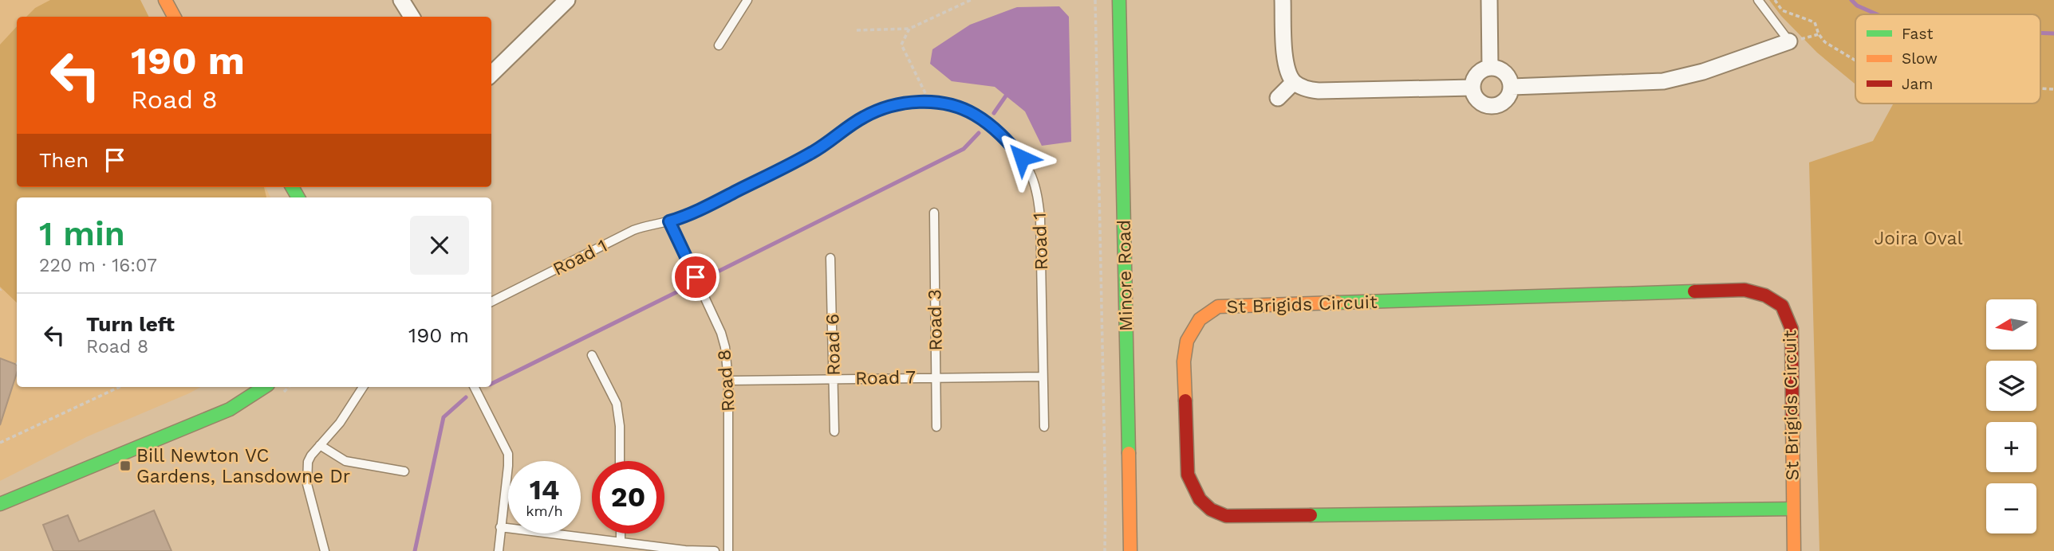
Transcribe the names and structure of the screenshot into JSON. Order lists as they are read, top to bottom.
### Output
{
  "streets": {
    "street": ["Minore Road", "St Brigids Circuit"],
    "lane": [
      "Road 1",
      "Road 3",
      "Road 6",
      "Road 7",
      "Road 8"
    ]
  },
  "crossings": [
    ["Road 1", "Road 7"],
    ["Road 1", "Road 8"],
    ["Road 3", "Road 7"],
    ["Road 6", "Road 7"],
    ["Road 7", "Road 8"]
  ],
  "parks": ["Joira Oval"],
  "places": {
    "transit": ["Bill Newton VC Gardens, Lansdowne Dr"]
  },
  "legend": ["Fast", "Slow", "Jam"],
  "north": "left",
  "page": {
    "turn": ["190 m", "Road 8"],
    "then": "Then",
    "heading": ["1 min", "220 m · 16:07"],
    "list": [
      {
        "name": "Turn left",
        "note": "Road 8",
        "value": "190 m"
      }
    ],
    "map_buttons": ["+", "−"],
    "speed": "14 km/h",
    "limit": "20"
  }
}
